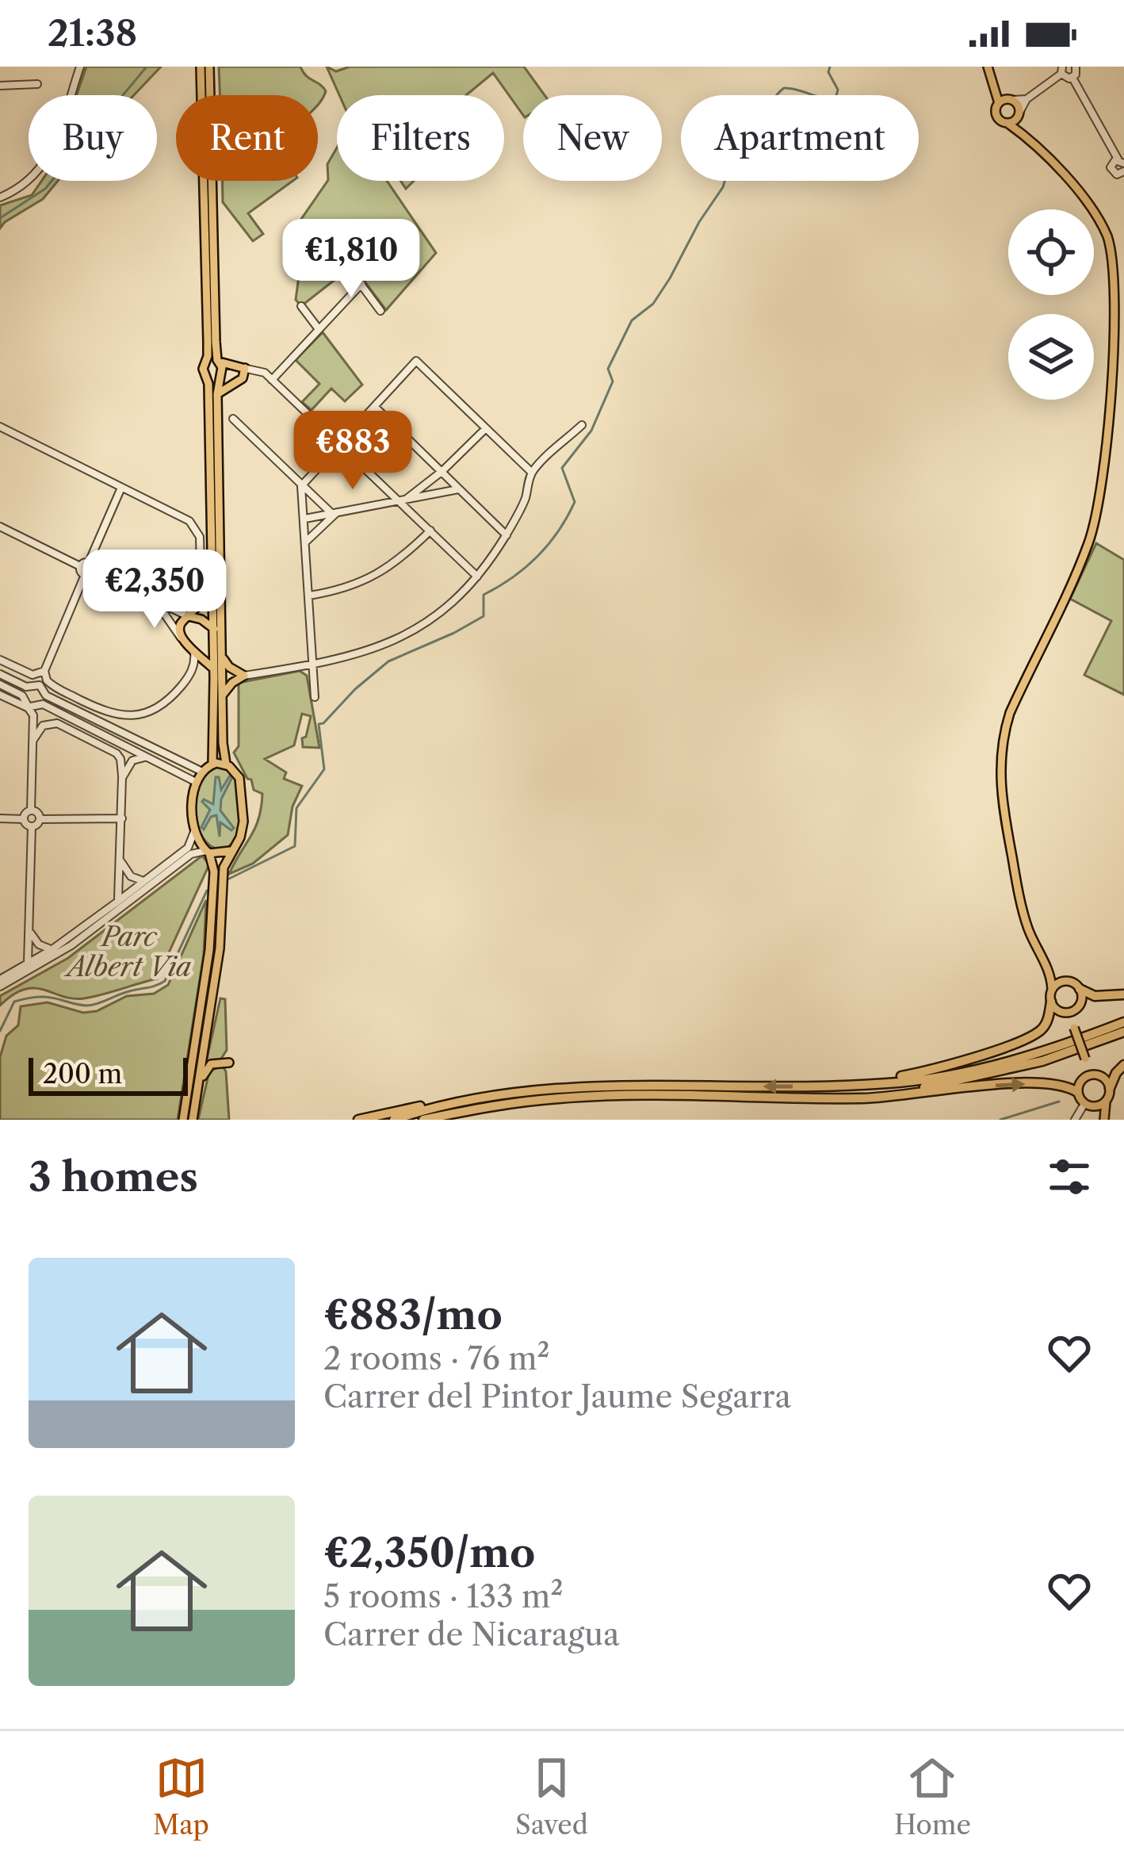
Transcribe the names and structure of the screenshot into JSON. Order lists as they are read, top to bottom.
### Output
{
  "parks": ["Parc Albert Via"],
  "scale_bar": "200 m",
  "page": {
    "status": "21:38",
    "chip": [
      "Buy",
      "Rent",
      "Filters",
      "New",
      "Apartment"
    ],
    "price": ["€1,810", "€883", "€2,350"],
    "scale": "200 m",
    "heading": "3 homes",
    "list": [
      {
        "name": "€883/mo",
        "note": "2 rooms · 76 m² · Carrer del Pintor Jaume Segarra"
      },
      {
        "name": "€2,350/mo",
        "note": "5 rooms · 133 m² · Carrer de Nicaragua"
      }
    ],
    "tabs": ["Map", "Saved", "Home"]
  }
}
